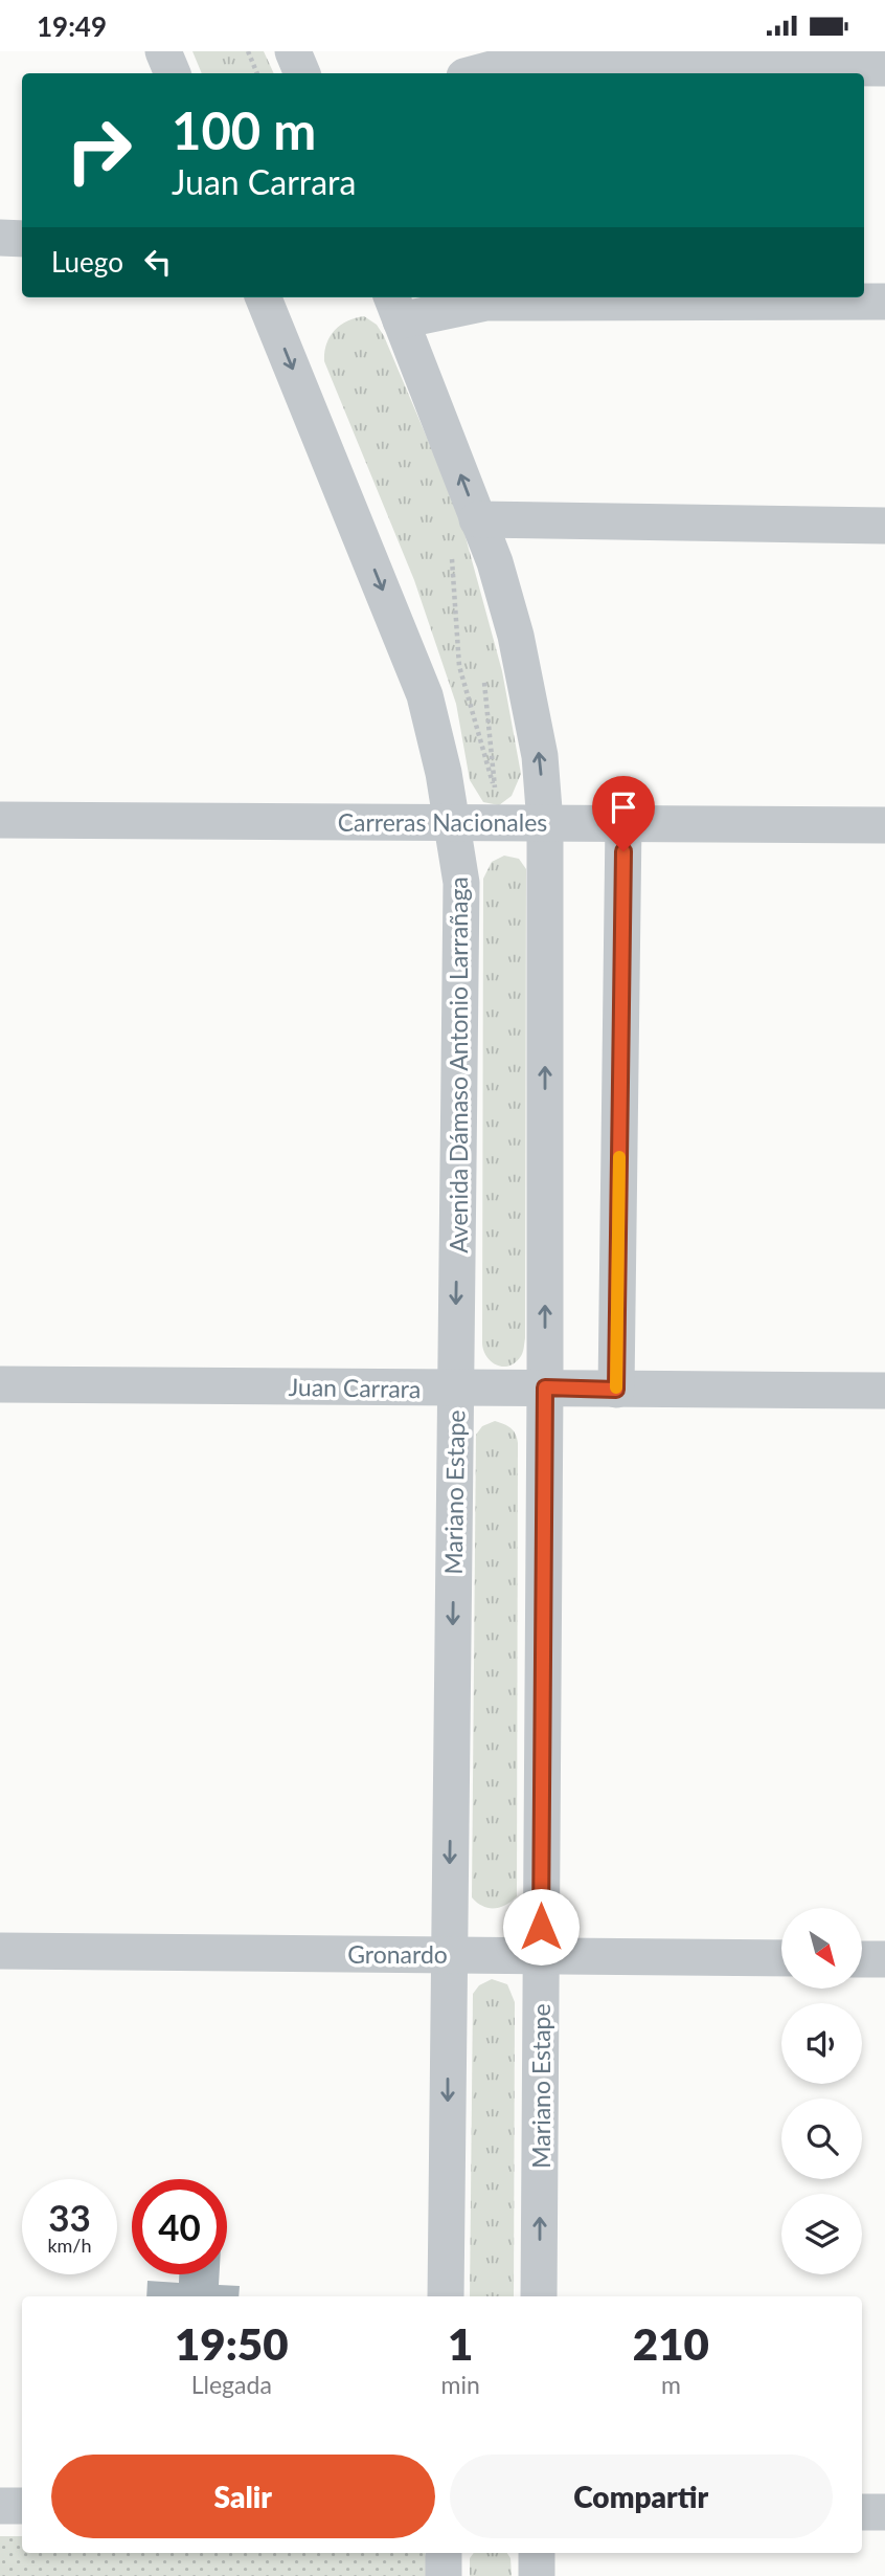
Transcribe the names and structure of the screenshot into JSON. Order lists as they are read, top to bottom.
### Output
{
  "streets": {
    "street": [
      "Carreras Nacionales",
      "Avenida Dámaso Antonio Larrañaga",
      "Juan Carrara",
      "Mariano Estape",
      "Gronardo"
    ]
  },
  "crossings": [
    ["Carreras Nacionales", "Avenida Dámaso Antonio Larrañaga"],
    ["Avenida Dámaso Antonio Larrañaga", "Juan Carrara"],
    ["Avenida Dámaso Antonio Larrañaga", "Mariano Estape"],
    ["Juan Carrara", "Mariano Estape"],
    ["Mariano Estape", "Gronardo"]
  ],
  "north": "bottom right",
  "page": {
    "status": "19:49",
    "turn": ["100 m", "Juan Carrara"],
    "then": "Luego",
    "speed": "33 km/h",
    "limit": "40",
    "eta": [
      "19:50",
      "Llegada",
      "1",
      "min",
      "210",
      "m"
    ],
    "buttons": ["Salir", "Compartir"]
  }
}
